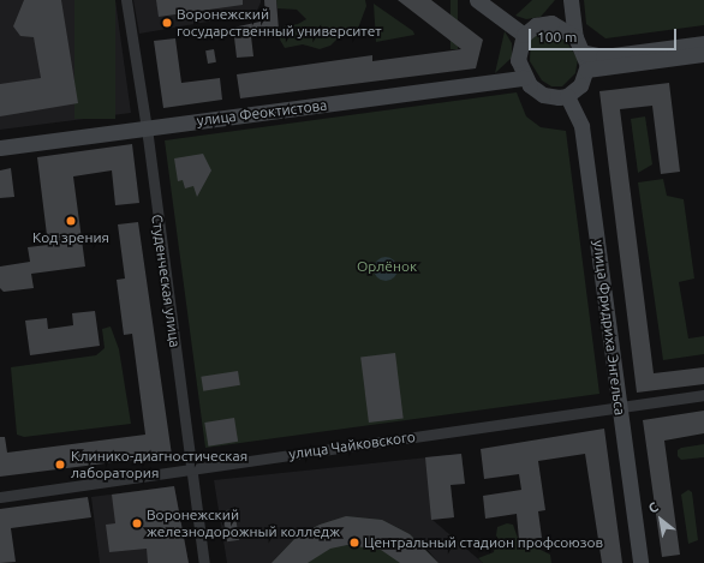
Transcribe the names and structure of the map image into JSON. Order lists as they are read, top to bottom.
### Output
{
  "streets": {
    "street": [
      "улица Феоктистова",
      "Студенческая улица",
      "улица Фридриха Энгельса",
      "улица Чайковского"
    ]
  },
  "crossings": [
    ["улица Феоктистова", "Студенческая улица"],
    ["улица Феоктистова", "улица Фридриха Энгельса"],
    ["Студенческая улица", "улица Чайковского"],
    ["улица Фридриха Энгельса", "улица Чайковского"]
  ],
  "parks": ["Орлёнок"],
  "places": [
    "Воронежский государственный университет",
    "Код зрения",
    "Клинико-диагностическая лаборатория",
    "Воронежский железнодорожный колледж",
    "Центральный стадион профсоюзов"
  ],
  "scale_bar": "100 m",
  "north": "top left"
}
